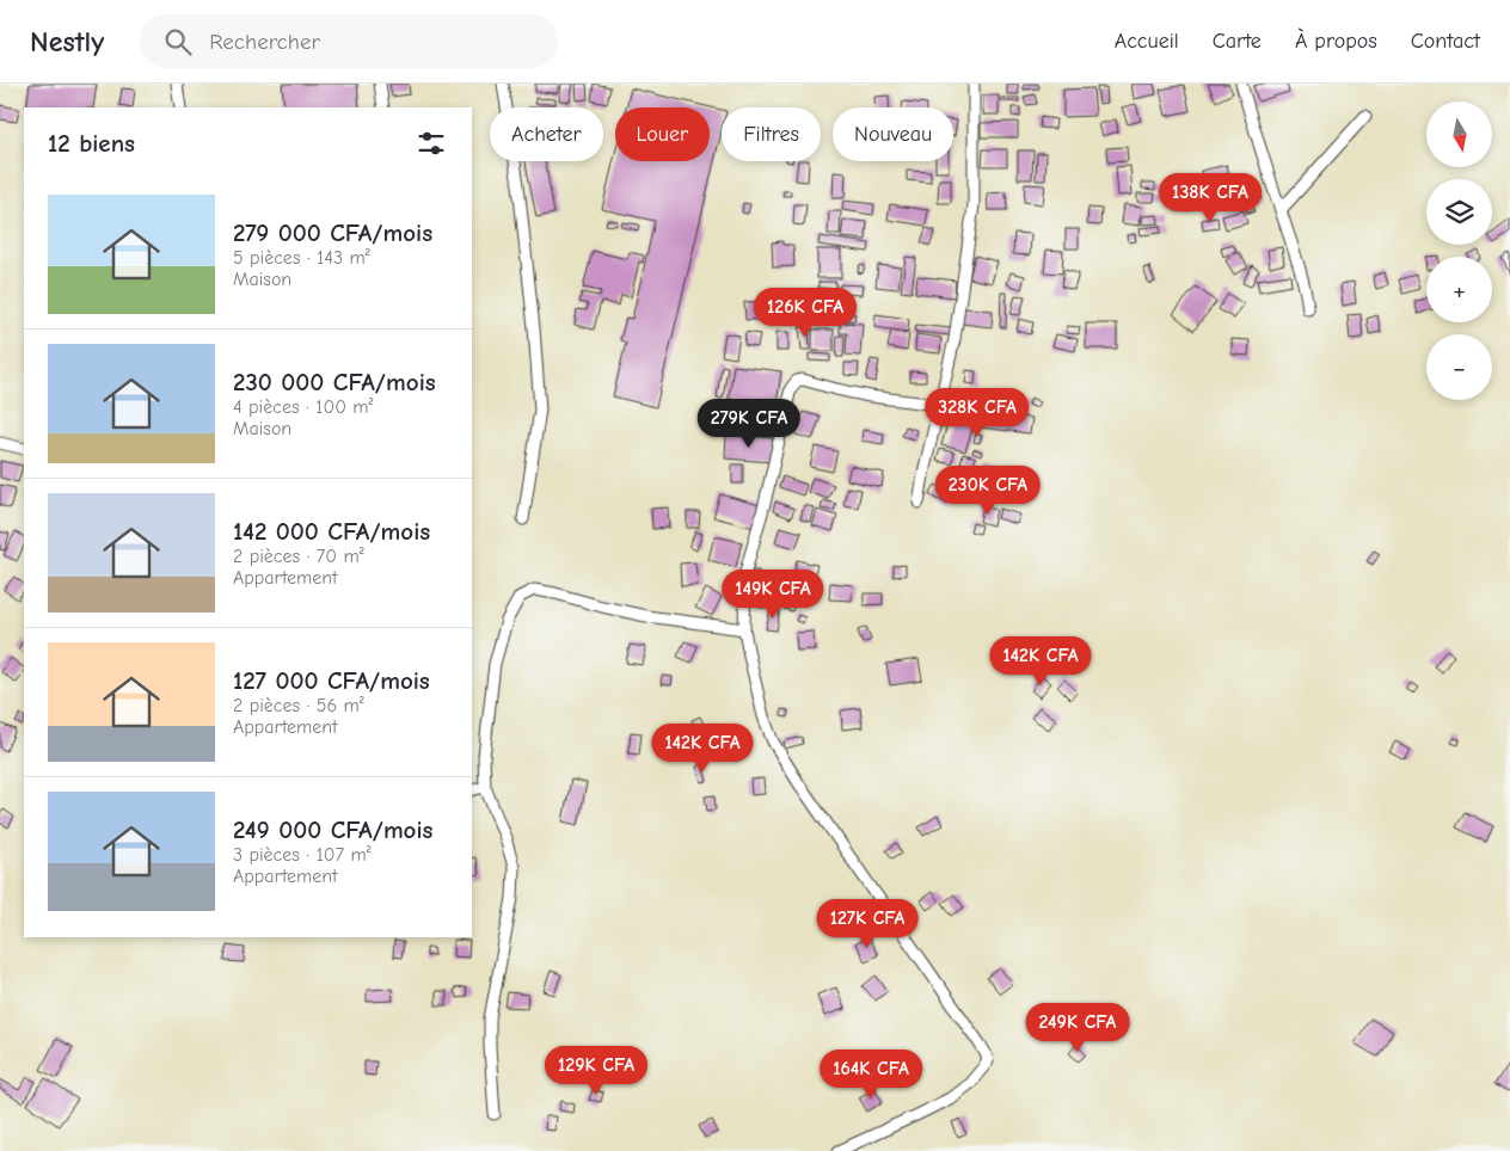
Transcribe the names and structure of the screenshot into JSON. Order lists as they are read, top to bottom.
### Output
{
  "north": "bottom",
  "page": {
    "header": "Nestly",
    "search": "Rechercher",
    "nav": [
      "Accueil",
      "Carte",
      "À propos",
      "Contact"
    ],
    "map_buttons": ["+", "−"],
    "chip": [
      "Acheter",
      "Louer",
      "Filtres",
      "Nouveau"
    ],
    "heading": "12 biens",
    "price": [
      "138K CFA",
      "126K CFA",
      "328K CFA",
      "279K CFA",
      "230K CFA",
      "149K CFA",
      "142K CFA",
      "142K CFA",
      "127K CFA",
      "249K CFA",
      "129K CFA",
      "164K CFA"
    ],
    "list": [
      {
        "name": "279 000 CFA/mois",
        "note": "5 pièces · 143 m² · Maison"
      },
      {
        "name": "230 000 CFA/mois",
        "note": "4 pièces · 100 m² · Maison"
      },
      {
        "name": "142 000 CFA/mois",
        "note": "2 pièces · 70 m² · Appartement"
      },
      {
        "name": "127 000 CFA/mois",
        "note": "2 pièces · 56 m² · Appartement"
      },
      {
        "name": "249 000 CFA/mois",
        "note": "3 pièces · 107 m² · Appartement"
      }
    ]
  }
}
